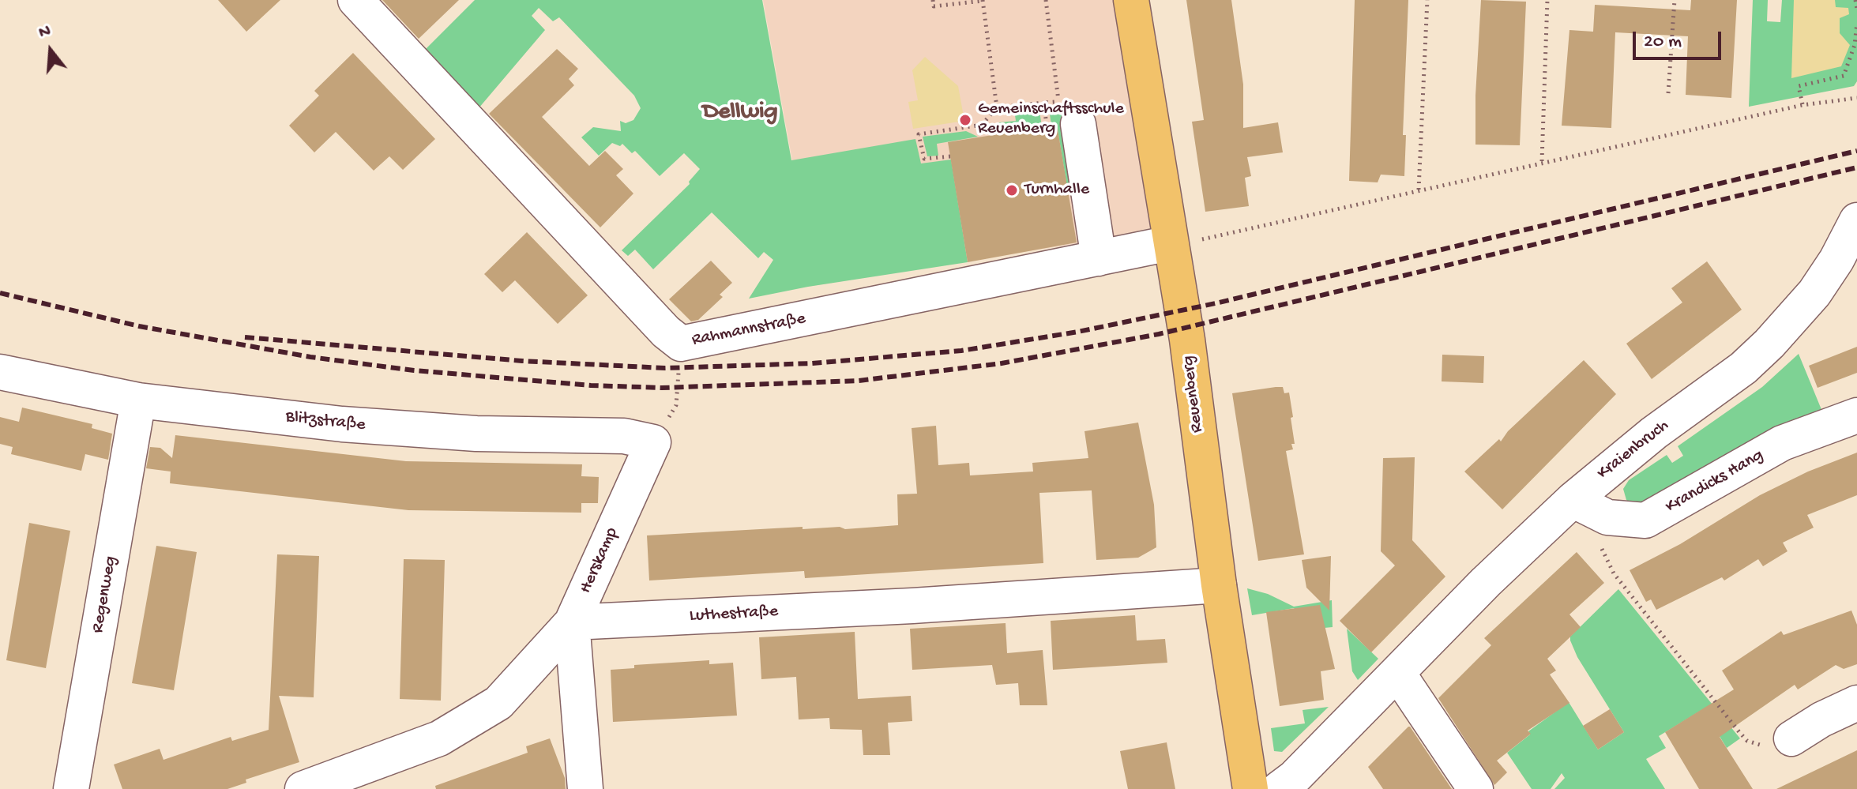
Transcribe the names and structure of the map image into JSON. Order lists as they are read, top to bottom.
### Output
{
  "streets": {
    "main road": ["Reuenberg"],
    "street": [
      "Rahmannstraße",
      "Blitzstraße",
      "Kraienbruch",
      "Krandicks Hang",
      "Herskamp",
      "Regenweg",
      "Luthestraße"
    ]
  },
  "crossings": [
    ["Rahmannstraße", "Reuenberg"],
    ["Reuenberg", "Luthestraße"],
    ["Blitzstraße", "Herskamp"],
    ["Blitzstraße", "Regenweg"],
    ["Kraienbruch", "Krandicks Hang"],
    ["Herskamp", "Luthestraße"]
  ],
  "districts": ["Dellwig"],
  "places": ["Gemeinschaftsschule Reuenberg", "Turnhalle"],
  "scale_bar": "20 m",
  "north": "top"
}
